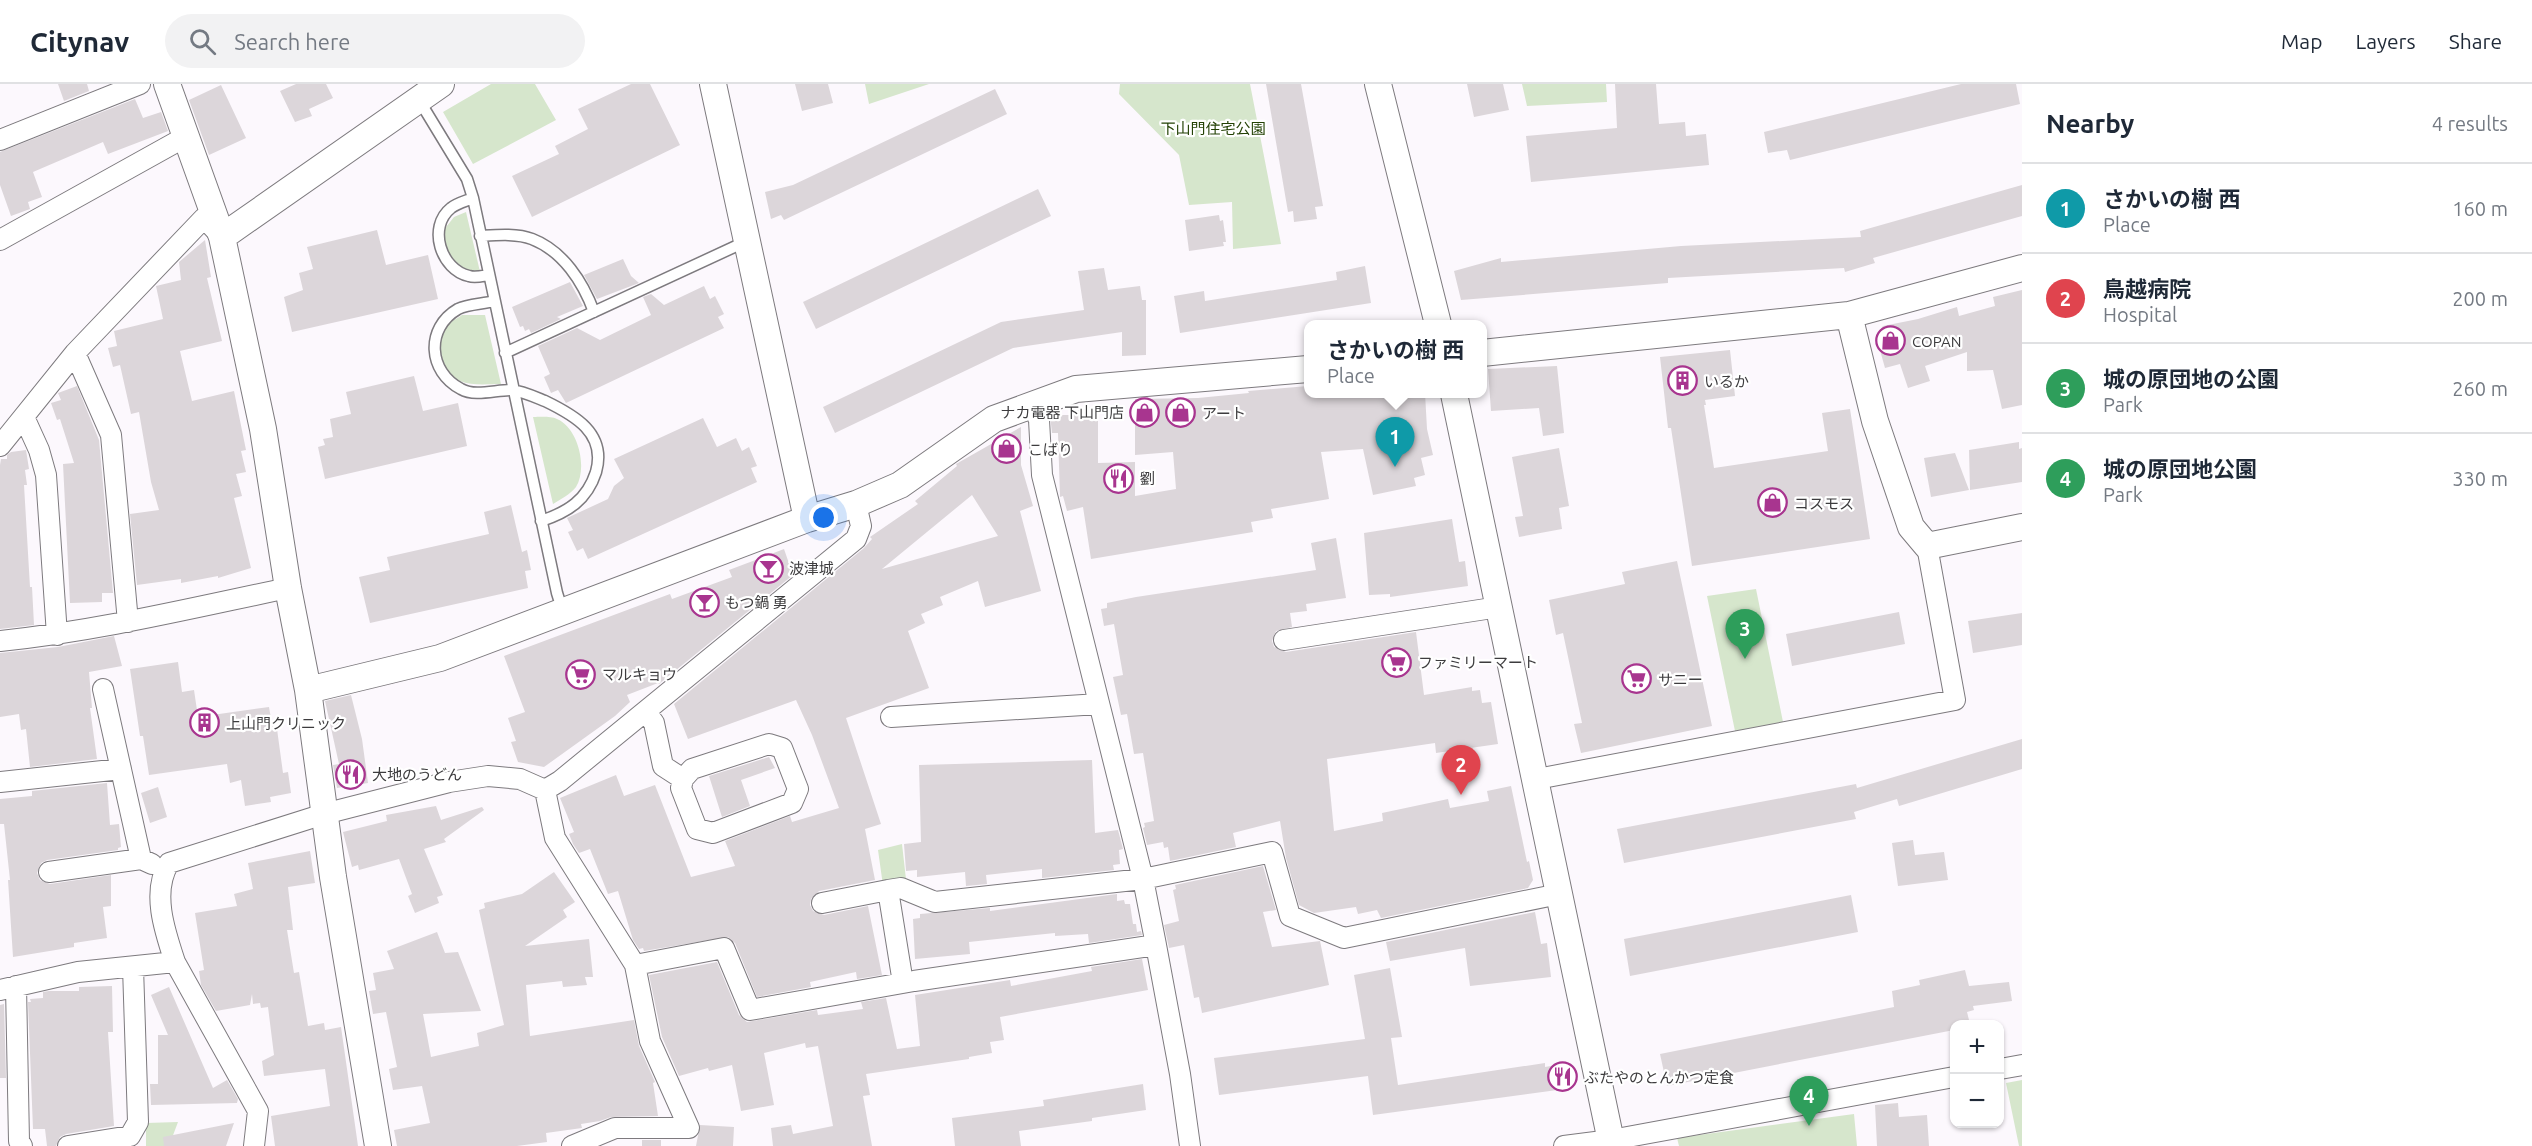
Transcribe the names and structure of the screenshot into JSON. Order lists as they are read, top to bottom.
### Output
{
  "parks": ["下山門住宅公園"],
  "places": {
    "shop": [
      "COPAN",
      "ナカ電器 下山門店",
      "アート",
      "こばり",
      "コスモス"
    ],
    "building": ["いるか", "上山門クリニック"],
    "restaurant": ["劉", "大地のうどん", "ぶたやのとんかつ定食"],
    "bar": ["波津城", "もつ鍋 勇"],
    "supermarket": ["ファミリーマート", "マルキョウ", "サニー"]
  },
  "page": {
    "header": "Citynav",
    "search": "Search here",
    "nav": ["Map", "Layers", "Share"],
    "heading": ["Nearby", "4 results"],
    "list": [
      {
        "mark": "1",
        "name": "さかいの樹 西",
        "note": "Place",
        "value": "160 m"
      },
      {
        "mark": "2",
        "name": "鳥越病院",
        "note": "Hospital",
        "value": "200 m"
      },
      {
        "mark": "3",
        "name": "城の原団地の公園",
        "note": "Park",
        "value": "260 m"
      },
      {
        "mark": "4",
        "name": "城の原団地公園",
        "note": "Park",
        "value": "330 m"
      }
    ],
    "popup": ["さかいの樹 西", "Place"],
    "pins": [
      "1",
      "3",
      "2",
      "4"
    ],
    "map_buttons": ["+", "−"]
  }
}
